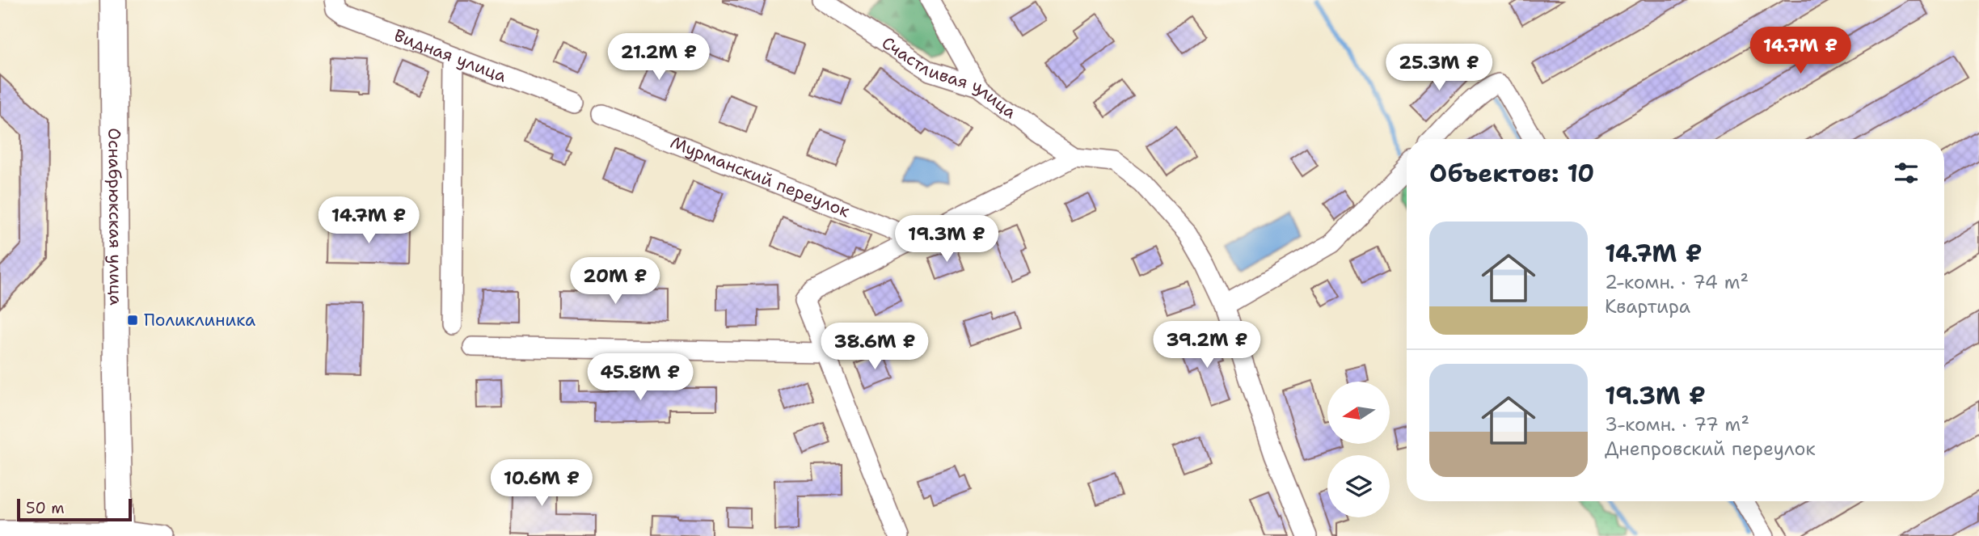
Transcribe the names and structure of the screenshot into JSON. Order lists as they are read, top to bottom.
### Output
{
  "streets": {
    "street": [
      "Видная улица",
      "Счастливая улица",
      "Мурманский переулок",
      "Оснабрюкская улица"
    ]
  },
  "places": {
    "transit": ["Поликлиника"]
  },
  "scale_bar": "50 m",
  "north": "left",
  "page": {
    "price": [
      "14.7M ₽",
      "21.2M ₽",
      "25.3M ₽",
      "14.7M ₽",
      "19.3M ₽",
      "20M ₽",
      "39.2M ₽",
      "38.6M ₽",
      "45.8M ₽",
      "10.6M ₽"
    ],
    "heading": "Объектов: 10",
    "list": [
      {
        "name": "14.7M ₽",
        "note": "2-комн. · 74 m² · Квартира"
      },
      {
        "name": "19.3M ₽",
        "note": "3-комн. · 77 m² · Днепровский переулок"
      }
    ],
    "scale": "50 m"
  }
}
